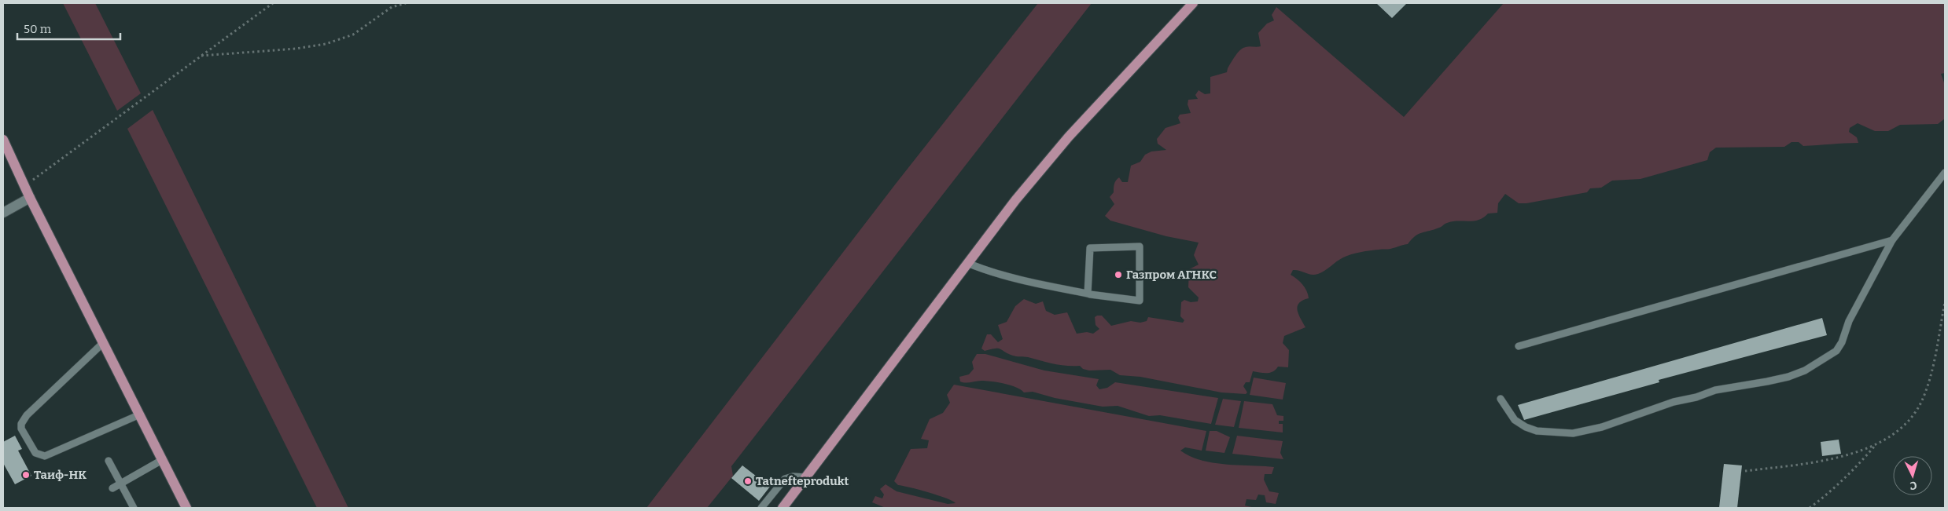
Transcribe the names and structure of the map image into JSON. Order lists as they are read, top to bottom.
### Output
{
  "places": ["Газпром АГНКС", "Таиф-НК", "Tatnefteprodukt"],
  "scale_bar": "50 m",
  "north": "bottom"
}
